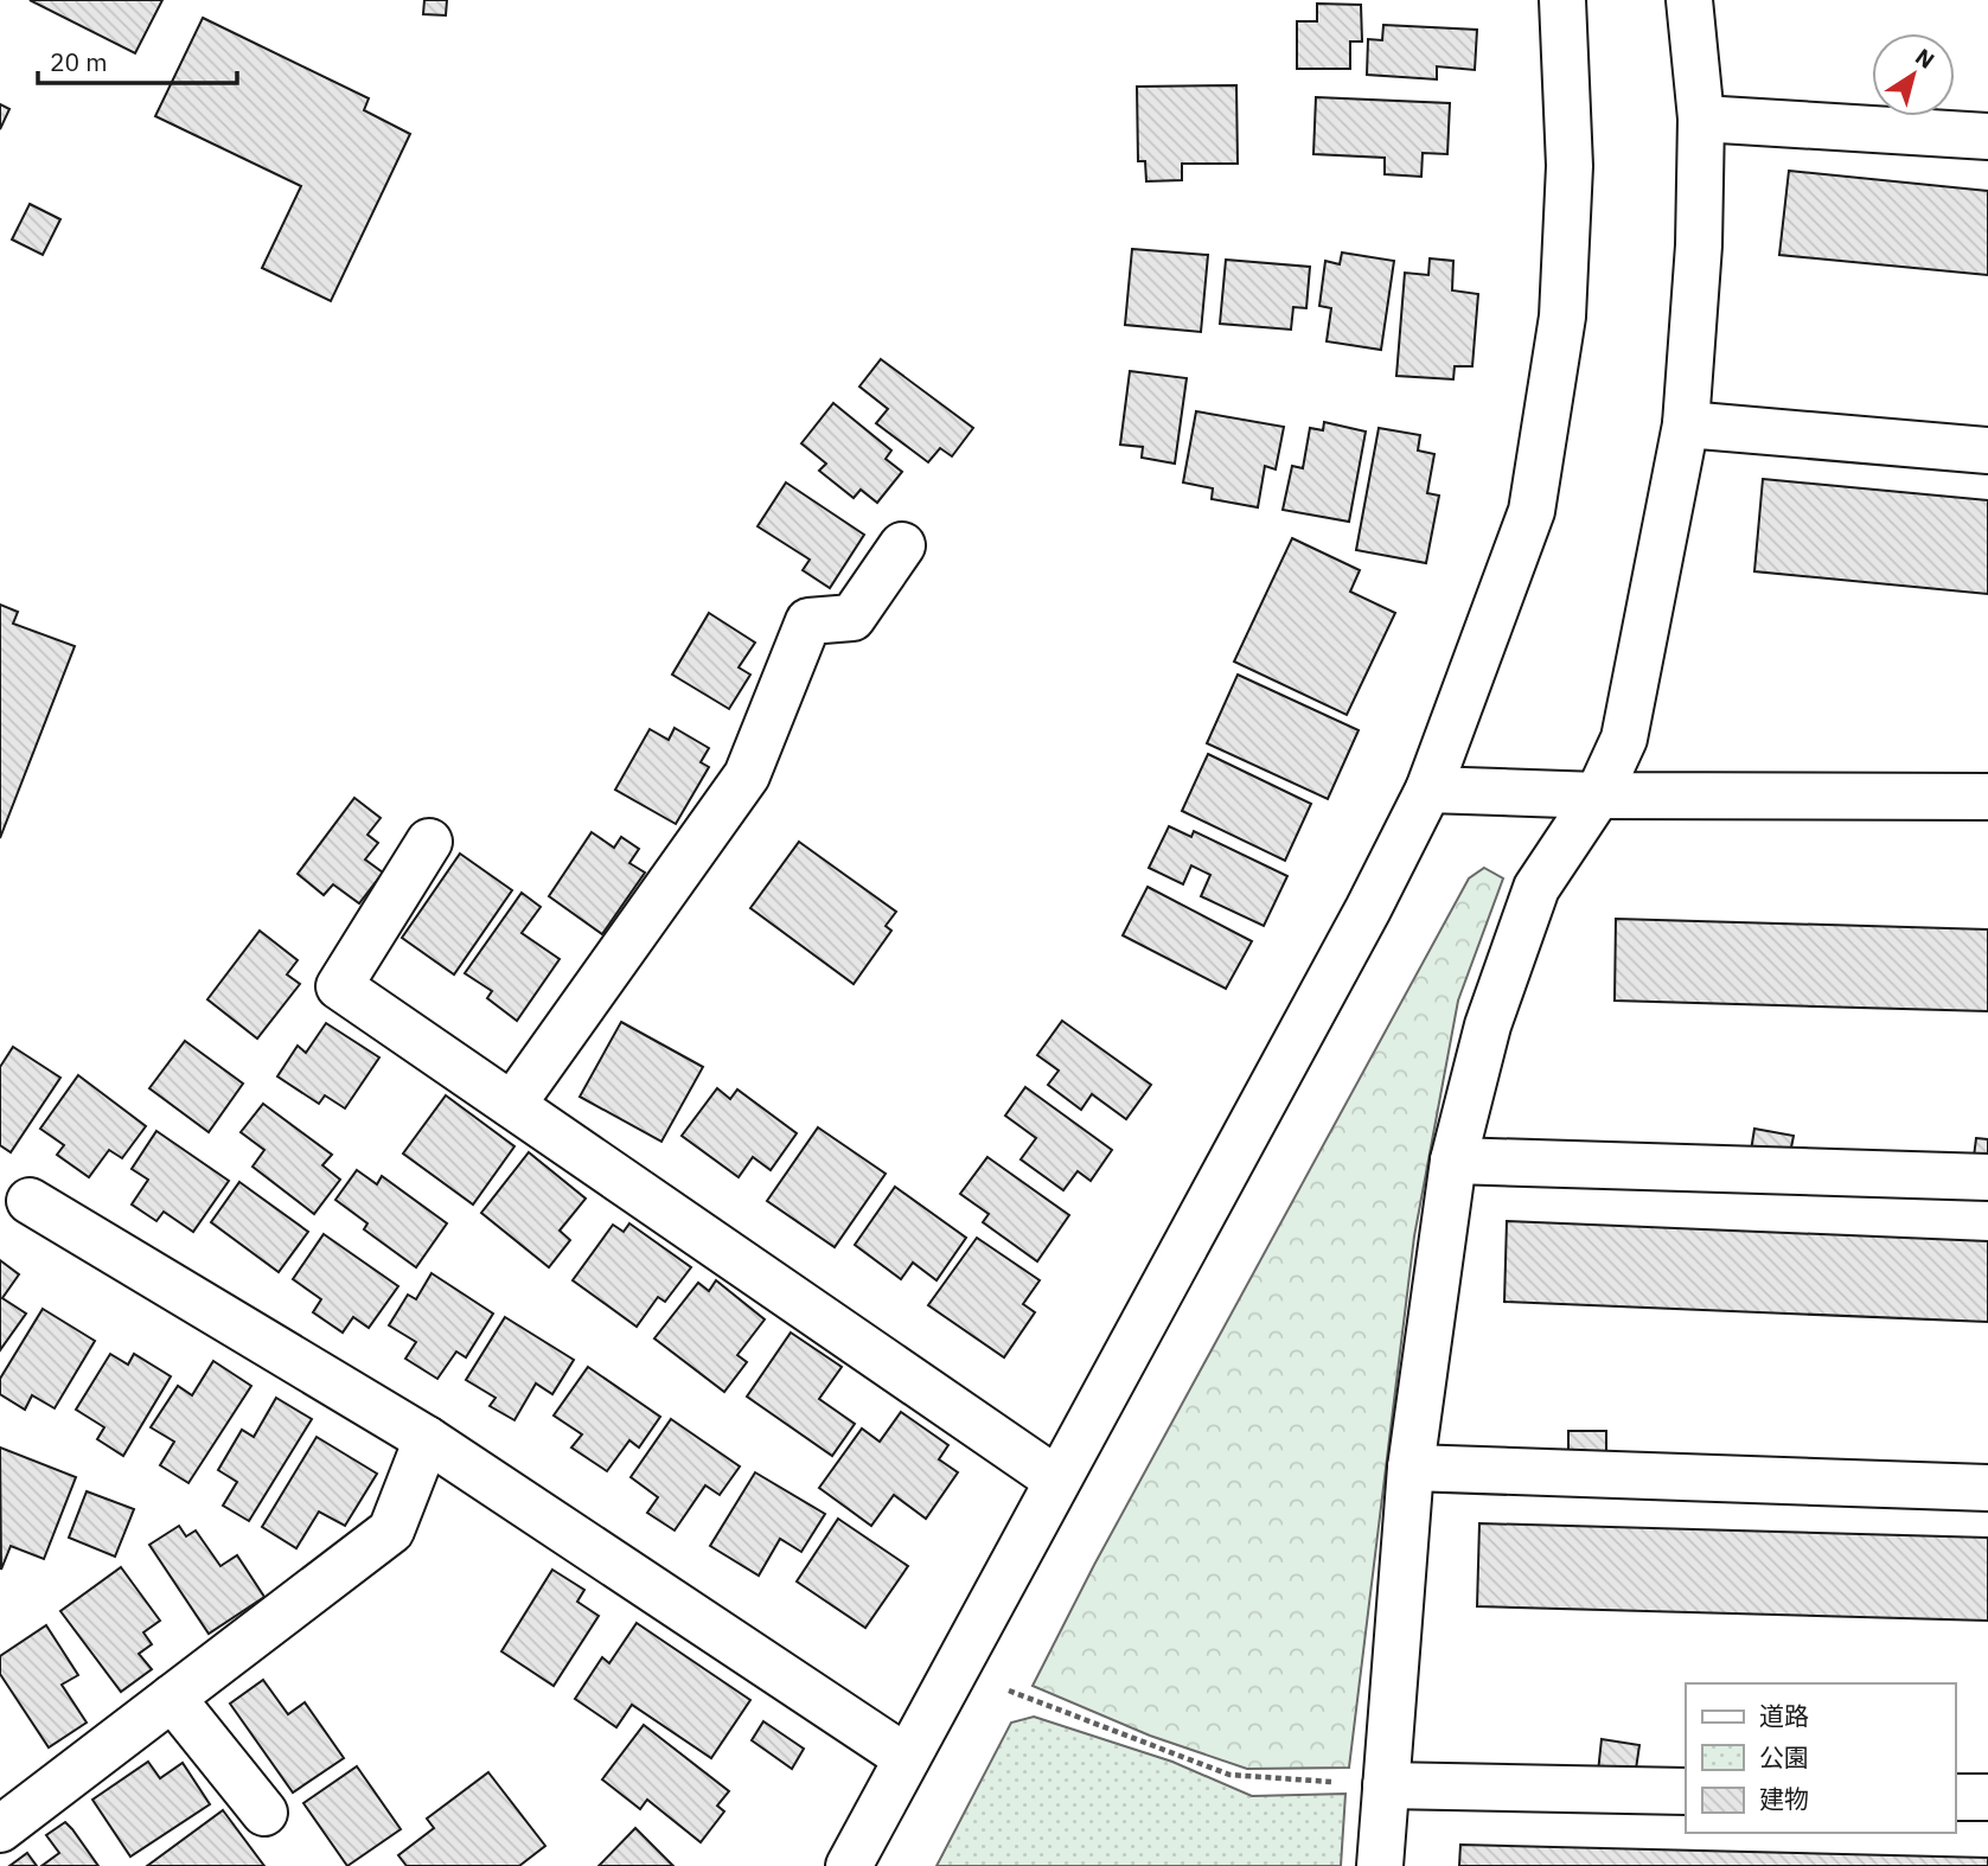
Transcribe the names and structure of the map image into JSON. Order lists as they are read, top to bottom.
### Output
{
  "legend": ["道路", "公園", "建物"],
  "scale_bar": "20 m",
  "north": "top right"
}
